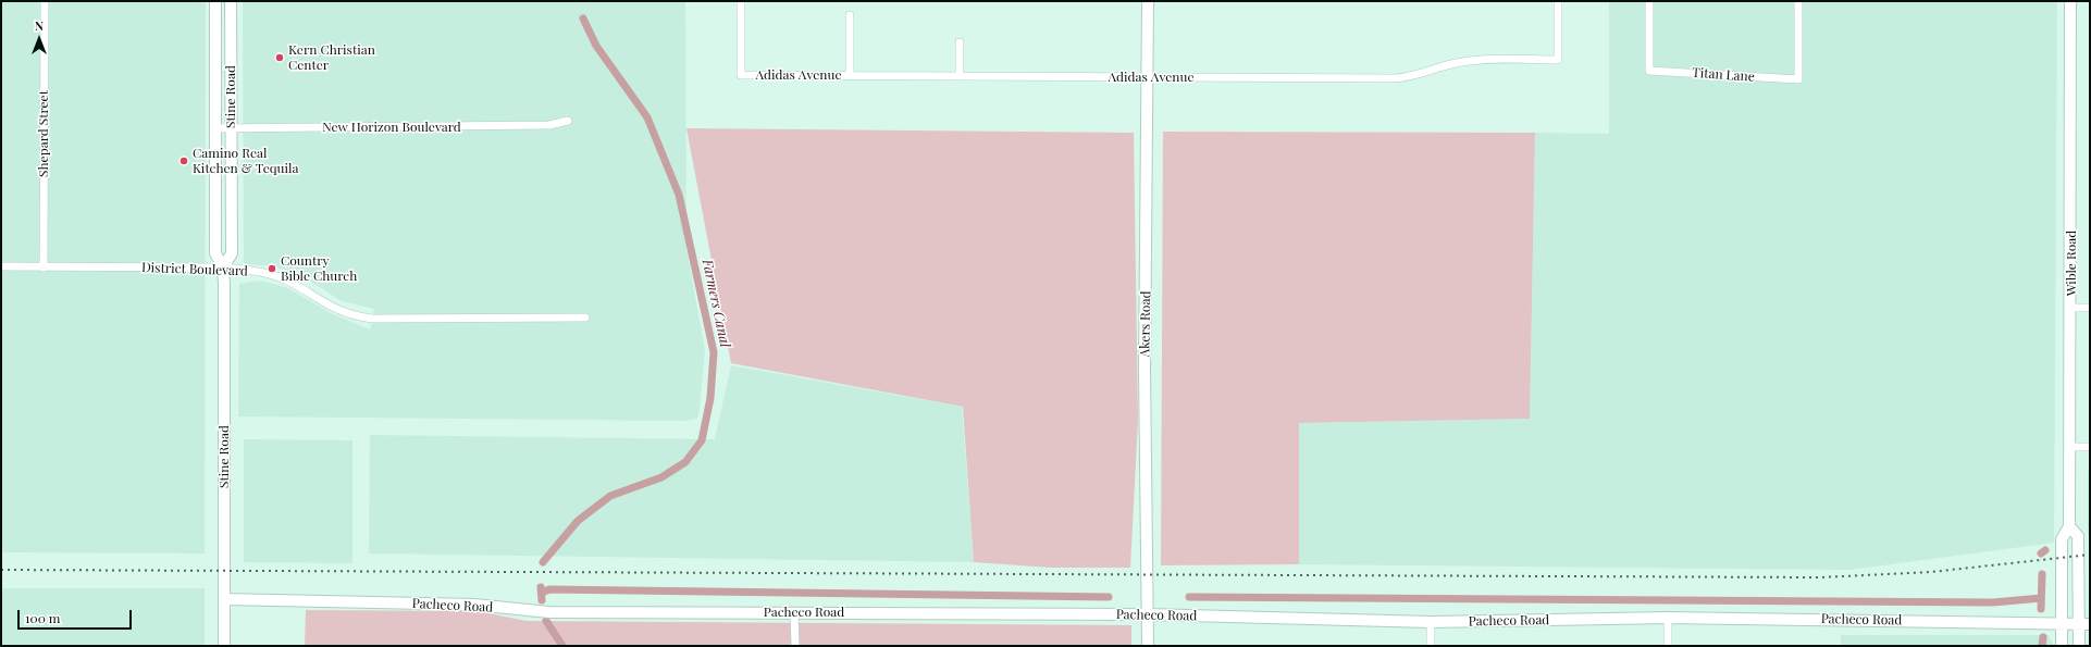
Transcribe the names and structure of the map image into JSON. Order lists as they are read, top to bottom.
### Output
{
  "streets": {
    "street": [
      "Adidas Avenue",
      "Titan Lane",
      "Stine Road",
      "New Horizon Boulevard",
      "Shepard Street",
      "Wible Road",
      "District Boulevard",
      "Akers Road",
      "Pacheco Road"
    ]
  },
  "crossings": [
    ["Adidas Avenue", "Akers Road"],
    ["Stine Road", "New Horizon Boulevard"],
    ["Stine Road", "District Boulevard"],
    ["Stine Road", "Pacheco Road"],
    ["Shepard Street", "District Boulevard"],
    ["Wible Road", "Pacheco Road"],
    ["Akers Road", "Pacheco Road"]
  ],
  "water": ["Farmers Canal"],
  "places": ["Kern Christian Center", "Camino Real Kitchen & Tequila", "Country Bible Church"],
  "scale_bar": "100 m",
  "north": "top"
}
